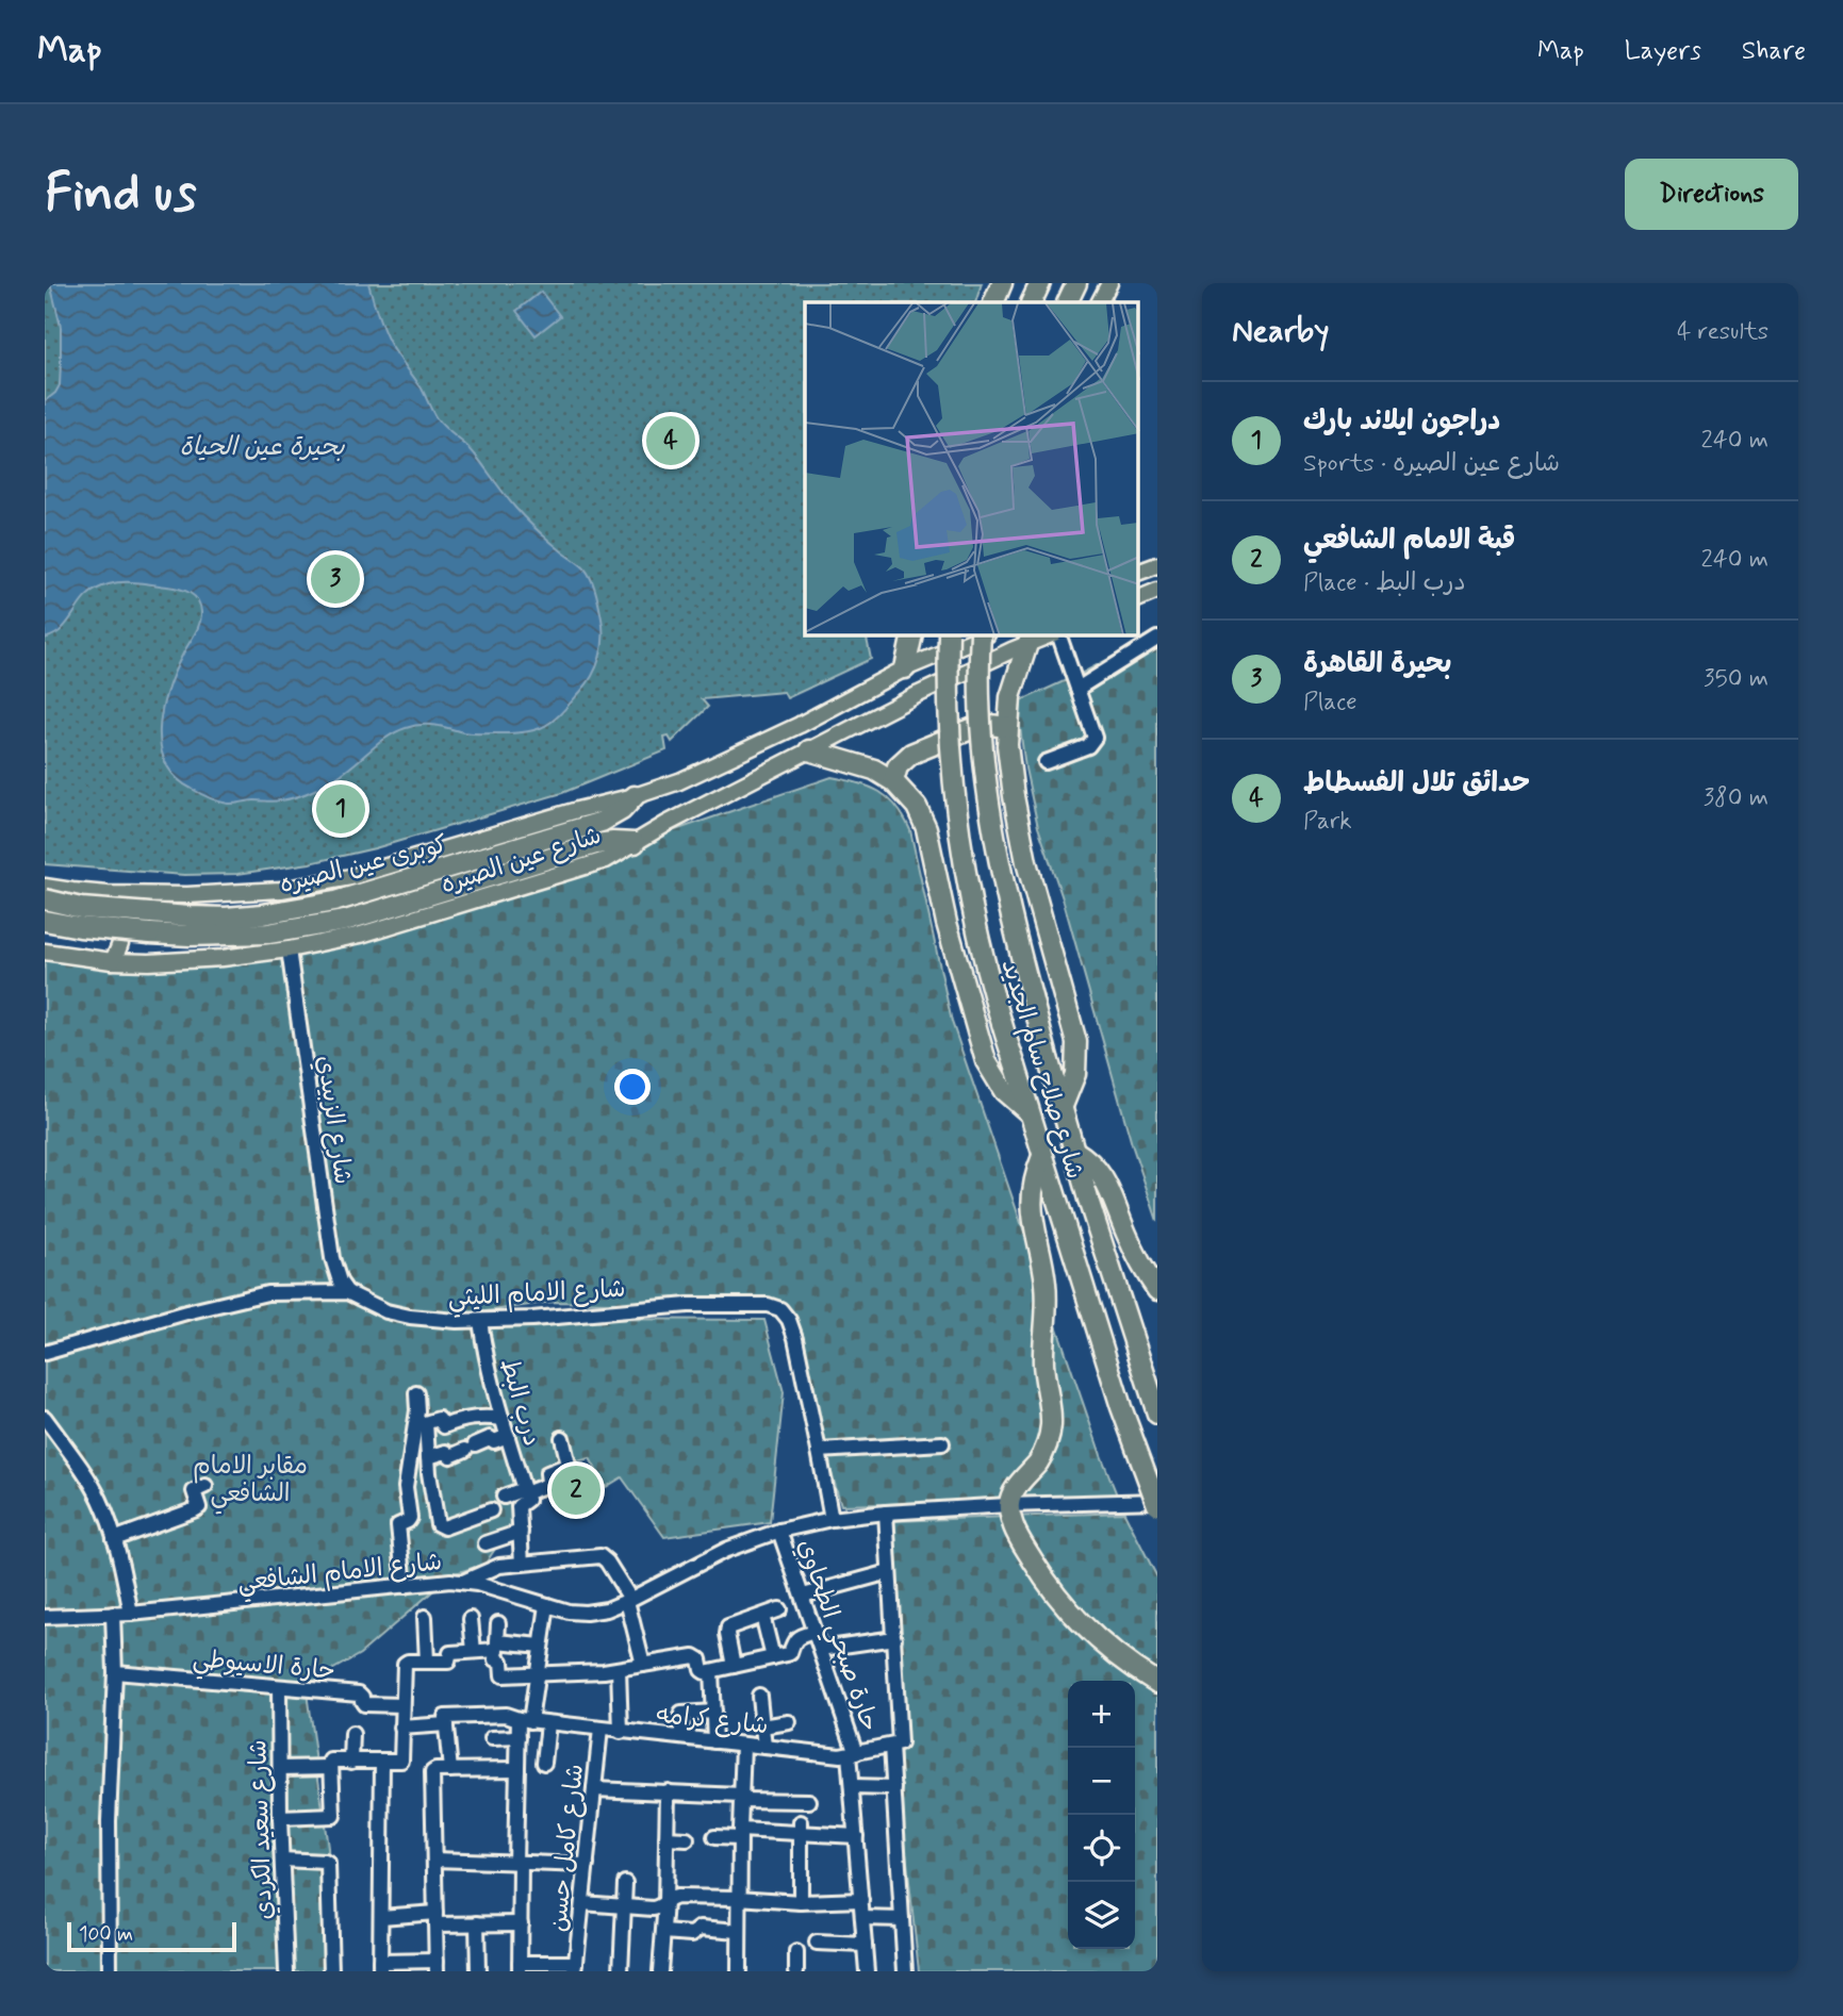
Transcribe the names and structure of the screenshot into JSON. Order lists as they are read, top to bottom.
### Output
{
  "streets": {
    "highway": ["كوبرى عين الصيره", "شارع صلاح سالم الجديد"],
    "main road": ["شارع عين الصيره"],
    "street": [
      "شارع الزبيدي",
      "شارع الامام الليثي",
      "درب البط",
      "شارع الامام الشافعي",
      "حارة صبحي الطحاوي",
      "حارة الاسيوطي",
      "شارع كرامه",
      "شارع سعيد الكردي",
      "شارع كامل حسن"
    ]
  },
  "crossings": [
    ["شارع عين الصيره", "كوبرى عين الصيره"],
    ["شارع عين الصيره", "شارع الزبيدي"],
    ["شارع صلاح سالم الجديد", "شارع الامام الشافعي"],
    ["شارع الزبيدي", "شارع الامام الليثي"],
    ["شارع الامام الليثي", "درب البط"],
    ["شارع الامام الليثي", "شارع الامام الشافعي"],
    ["شارع الامام الشافعي", "حارة صبحي الطحاوي"],
    ["حارة صبحي الطحاوي", "شارع كرامه"],
    ["حارة الاسيوطي", "شارع سعيد الكردي"],
    ["شارع كرامه", "شارع كامل حسن"]
  ],
  "water": ["بحيرة عين الحياة"],
  "parks": ["مقابر الامام الشافعي"],
  "scale_bar": "100 m",
  "page": {
    "header": "Map",
    "nav": ["Map", "Layers", "Share"],
    "buttons": "Directions",
    "title": "Find us",
    "heading": ["Nearby", "4 results"],
    "list": [
      {
        "mark": "1",
        "name": "دراجون ايلاند بارك",
        "note": "Sports · شارع عين الصيره",
        "value": "240 m"
      },
      {
        "mark": "2",
        "name": "قبة الامام الشافعي",
        "note": "Place · درب البط",
        "value": "240 m"
      },
      {
        "mark": "3",
        "name": "بحيرة القاهرة",
        "note": "Place",
        "value": "350 m"
      },
      {
        "mark": "4",
        "name": "حدائق تلال الفسطاط",
        "note": "Park",
        "value": "380 m"
      }
    ],
    "pins": [
      "4",
      "3",
      "1",
      "2"
    ],
    "map_buttons": ["+", "−"],
    "scale": "100 m"
  }
}
